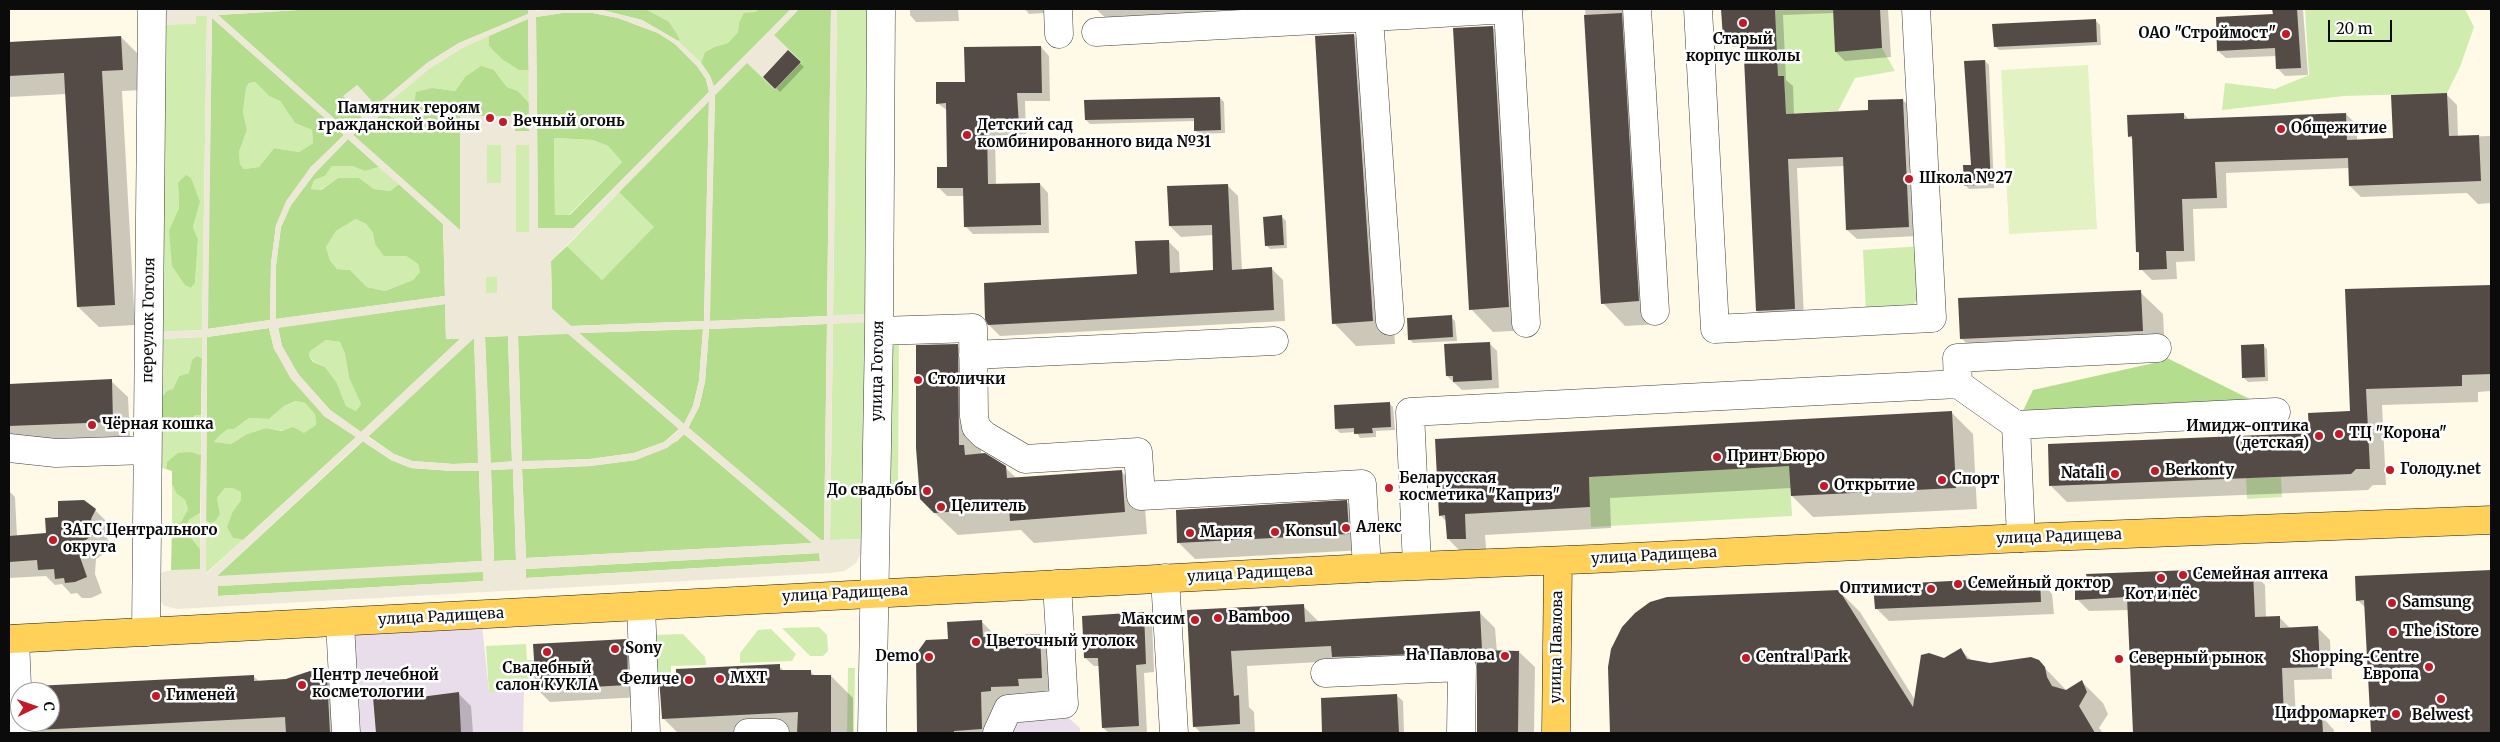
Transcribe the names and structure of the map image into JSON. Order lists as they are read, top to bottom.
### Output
{
  "streets": {
    "main road": ["улица Радищева", "улица Павлова"],
    "street": ["переулок Гоголя", "улица Гоголя"]
  },
  "crossings": [
    ["переулок Гоголя", "улица Радищева"],
    ["улица Гоголя", "улица Радищева"],
    ["улица Радищева", "улица Павлова"]
  ],
  "places": [
    "Старый корпус школы",
    "ОАО \"Строймост\"",
    "Памятник героям гражданской войны",
    "Вечный огонь",
    "Общежитие",
    "Детский сад комбинированного вида №31",
    "Школа №27",
    "Столички",
    "Чёрная кошка",
    "ТЦ \"Корона\"",
    "Имидж-оптика (детская)",
    "Принт Бюро",
    "Голоду.net",
    "Berkonty",
    "Natali",
    "Спорт",
    "Открытие",
    "Беларусская косметика \"Каприз\"",
    "До свадьбы",
    "Целитель",
    "Алекс",
    "Konsul",
    "Мария",
    "ЗАГС Центрального округа",
    "Семейная аптека",
    "Кот и пёс",
    "Семейный доктор",
    "Оптимист",
    "Samsung",
    "Bamboo",
    "Максим",
    "The iStore",
    "Цветочный уголок",
    "Sony",
    "Свадебный салон КУКЛА",
    "На Павлова",
    "Demo",
    "Central Park",
    "Северный рынок",
    "Shopping-Centre Европа",
    "MXT",
    "Феличе",
    "Центр лечебной косметологии",
    "Гименей",
    "Belwest",
    "Цифромаркет"
  ],
  "scale_bar": "20 m",
  "north": "right"
}
